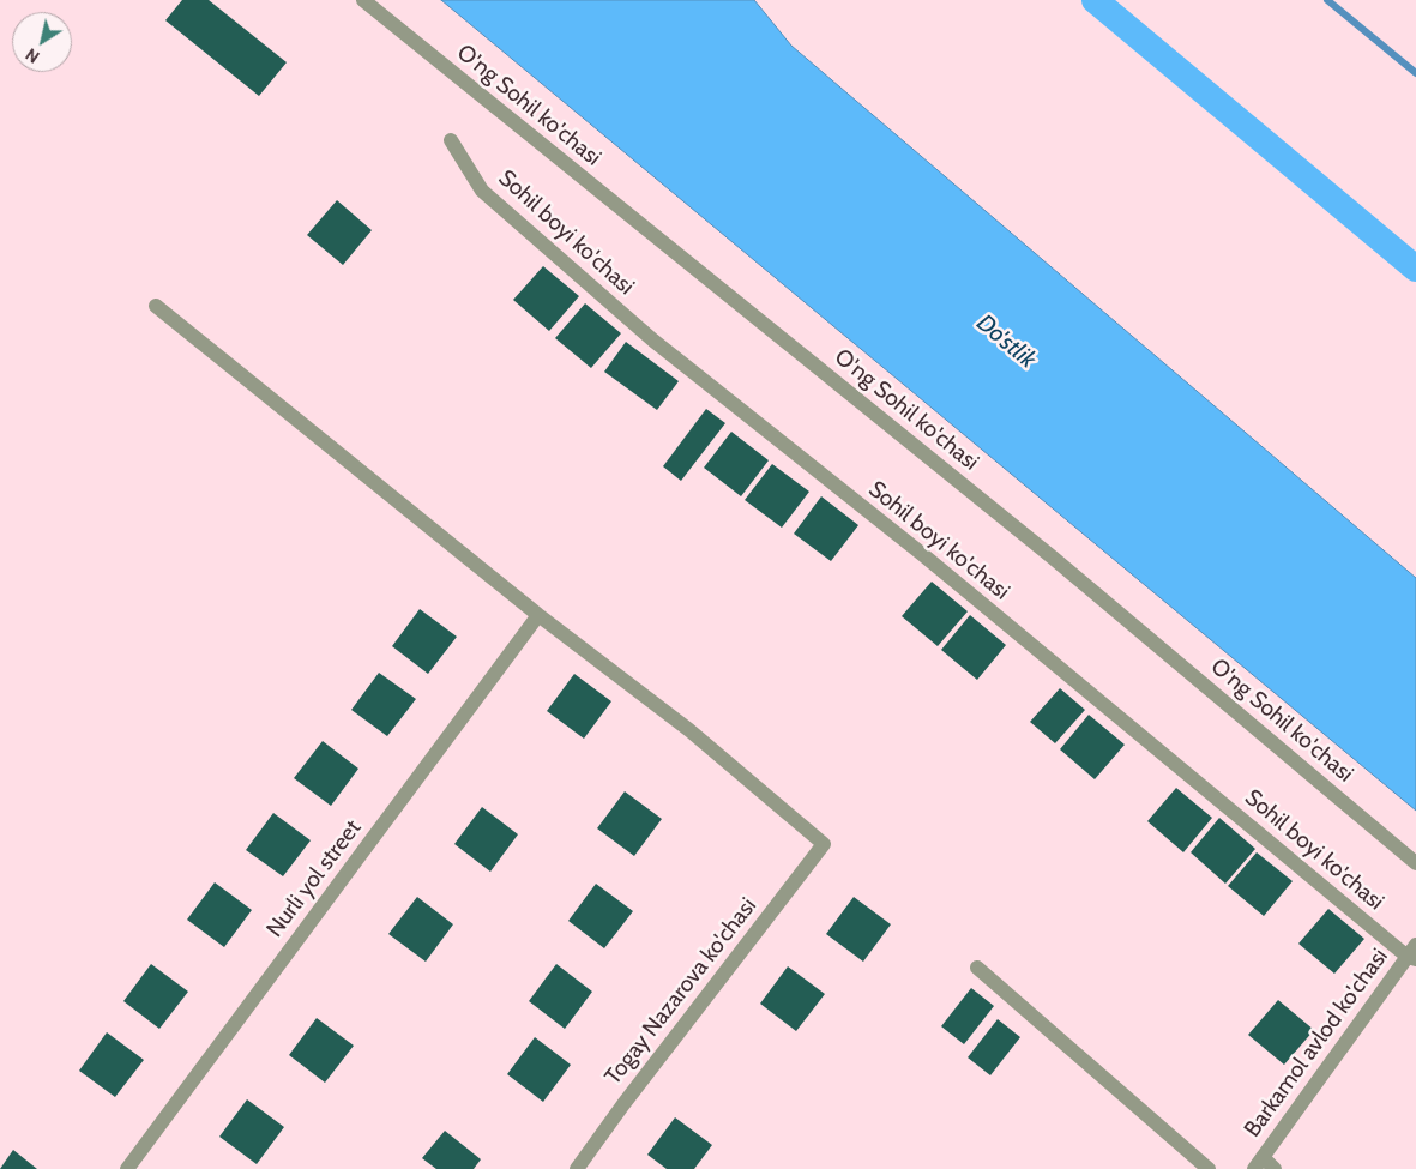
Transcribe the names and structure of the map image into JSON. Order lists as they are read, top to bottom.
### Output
{
  "streets": {
    "street": [
      "O'ng Sohil ko'chasi",
      "Sohil boyi ko'chasi",
      "Nurli yol street",
      "Togay Nazarova ko'chasi",
      "Barkamol avlod ko'chasi"
    ]
  },
  "crossings": [
    ["Sohil boyi ko'chasi", "Barkamol avlod ko'chasi"],
    ["Nurli yol street", "Togay Nazarova ko'chasi"]
  ],
  "water": ["Do'stlik"],
  "north": "bottom left"
}
